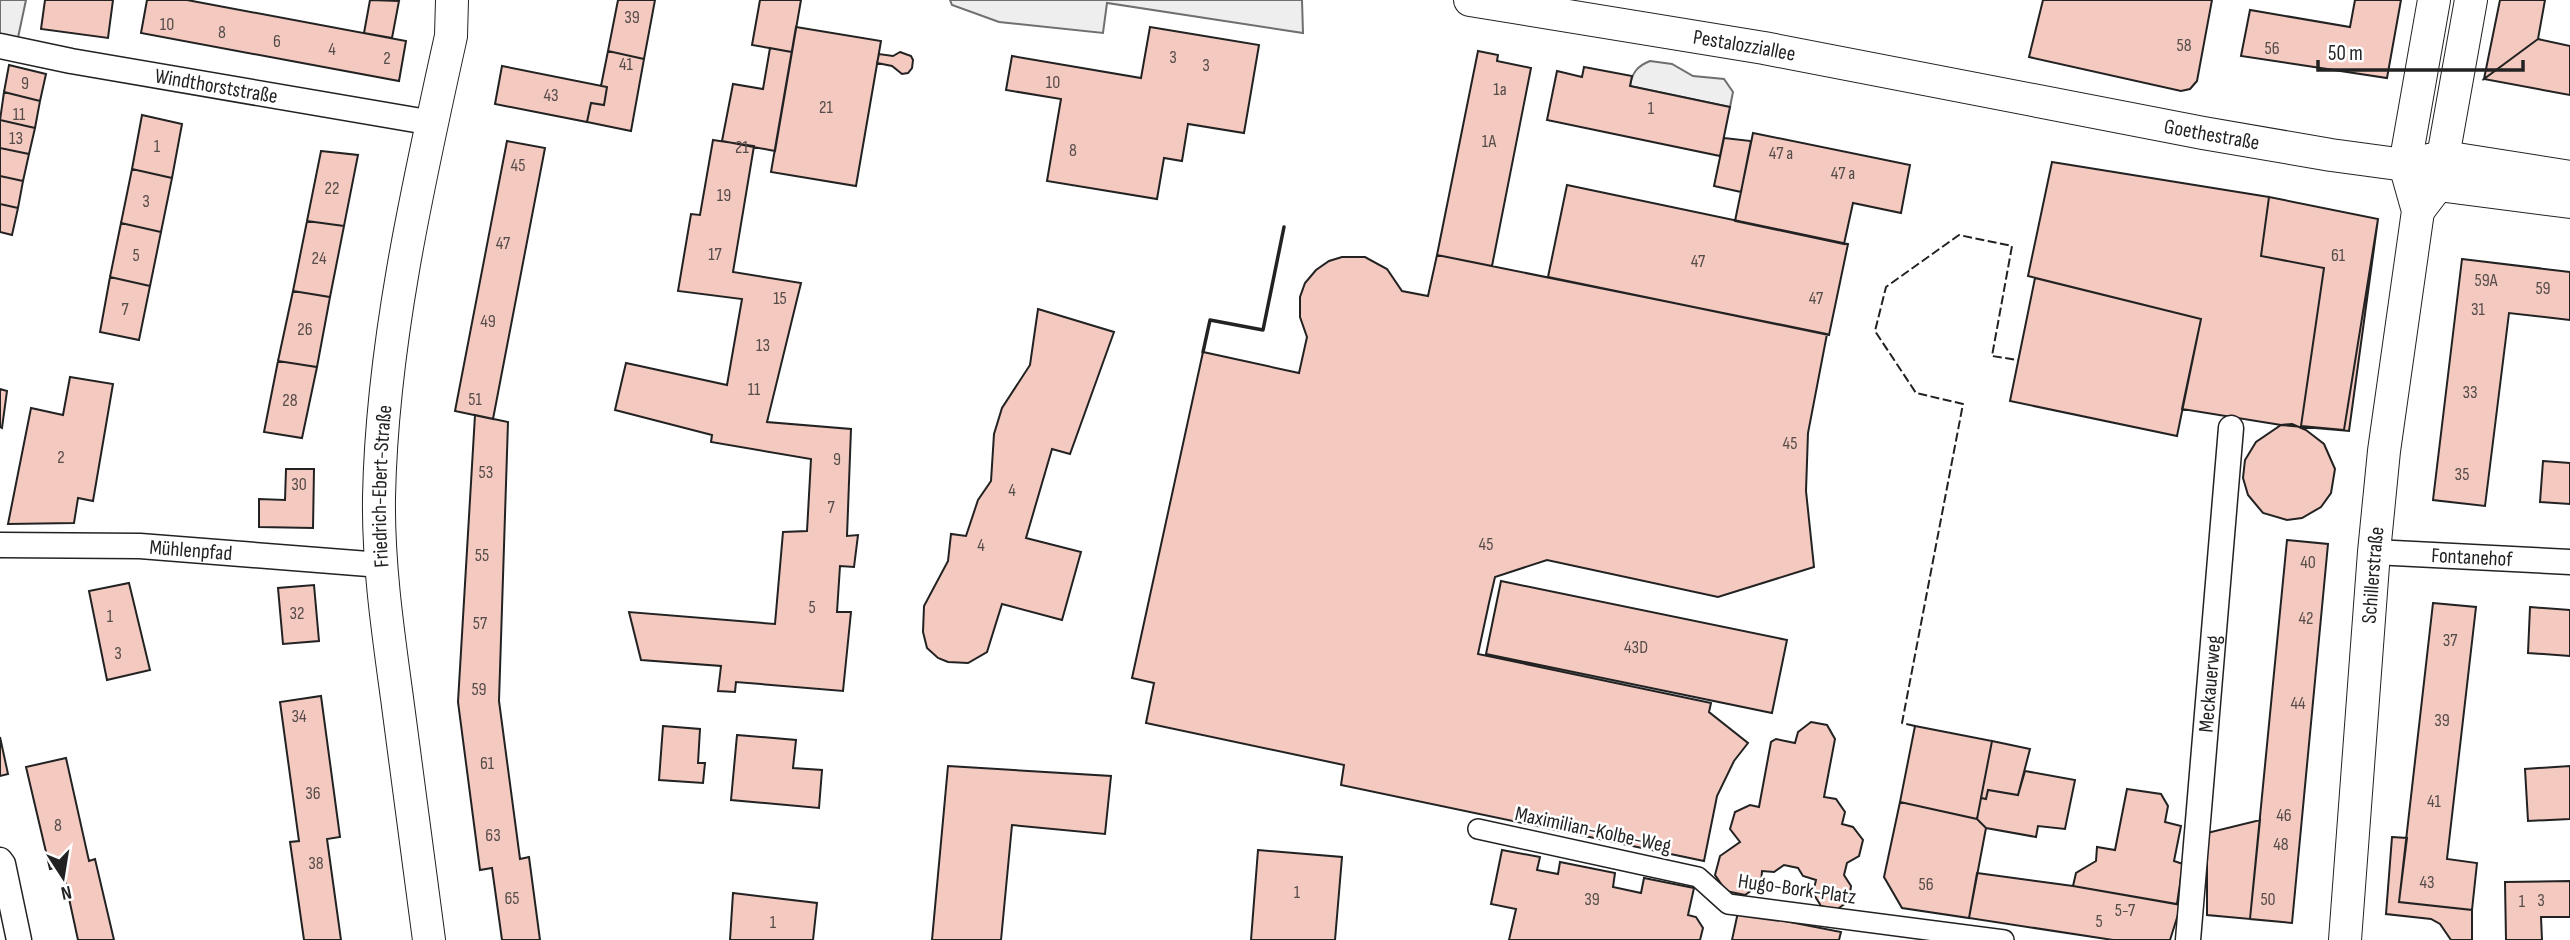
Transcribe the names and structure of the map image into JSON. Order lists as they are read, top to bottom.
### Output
{
  "streets": {
    "street": [
      "Pestalozziallee",
      "Windthorststraße",
      "Goethestraße",
      "Friedrich-Ebert-Straße",
      "Mühlenpfad",
      "Fontanehof",
      "Schillerstraße",
      "Meckauerweg",
      "Maximilian-Kolbe-Weg",
      "Hugo-Bork-Platz"
    ]
  },
  "crossings": [
    ["Pestalozziallee", "Goethestraße"],
    ["Windthorststraße", "Friedrich-Ebert-Straße"],
    ["Goethestraße", "Schillerstraße"],
    ["Friedrich-Ebert-Straße", "Mühlenpfad"],
    ["Fontanehof", "Schillerstraße"],
    ["Maximilian-Kolbe-Weg", "Hugo-Bork-Platz"]
  ],
  "house_numbers": [
    "39",
    "10",
    "8",
    "6",
    "58",
    "56",
    "4",
    "3",
    "2",
    "41",
    "3",
    "10",
    "9",
    "1a",
    "43",
    "21",
    "1",
    "11",
    "13",
    "1A",
    "1",
    "21",
    "8",
    "47 a",
    "45",
    "47 a",
    "22",
    "19",
    "3",
    "47",
    "17",
    "5",
    "61",
    "24",
    "47",
    "59A",
    "59",
    "15",
    "47",
    "7",
    "31",
    "49",
    "26",
    "13",
    "11",
    "33",
    "51",
    "28",
    "45",
    "2",
    "9",
    "53",
    "35",
    "30",
    "4",
    "7",
    "45",
    "4",
    "55",
    "40",
    "5",
    "32",
    "1",
    "42",
    "57",
    "37",
    "43D",
    "3",
    "59",
    "44",
    "34",
    "39",
    "61",
    "36",
    "41",
    "46",
    "8",
    "63",
    "48",
    "38",
    "43",
    "56",
    "1",
    "65",
    "39",
    "50",
    "3",
    "1",
    "5-7",
    "5",
    "1"
  ],
  "scale_bar": "50 m",
  "north": "bottom"
}
